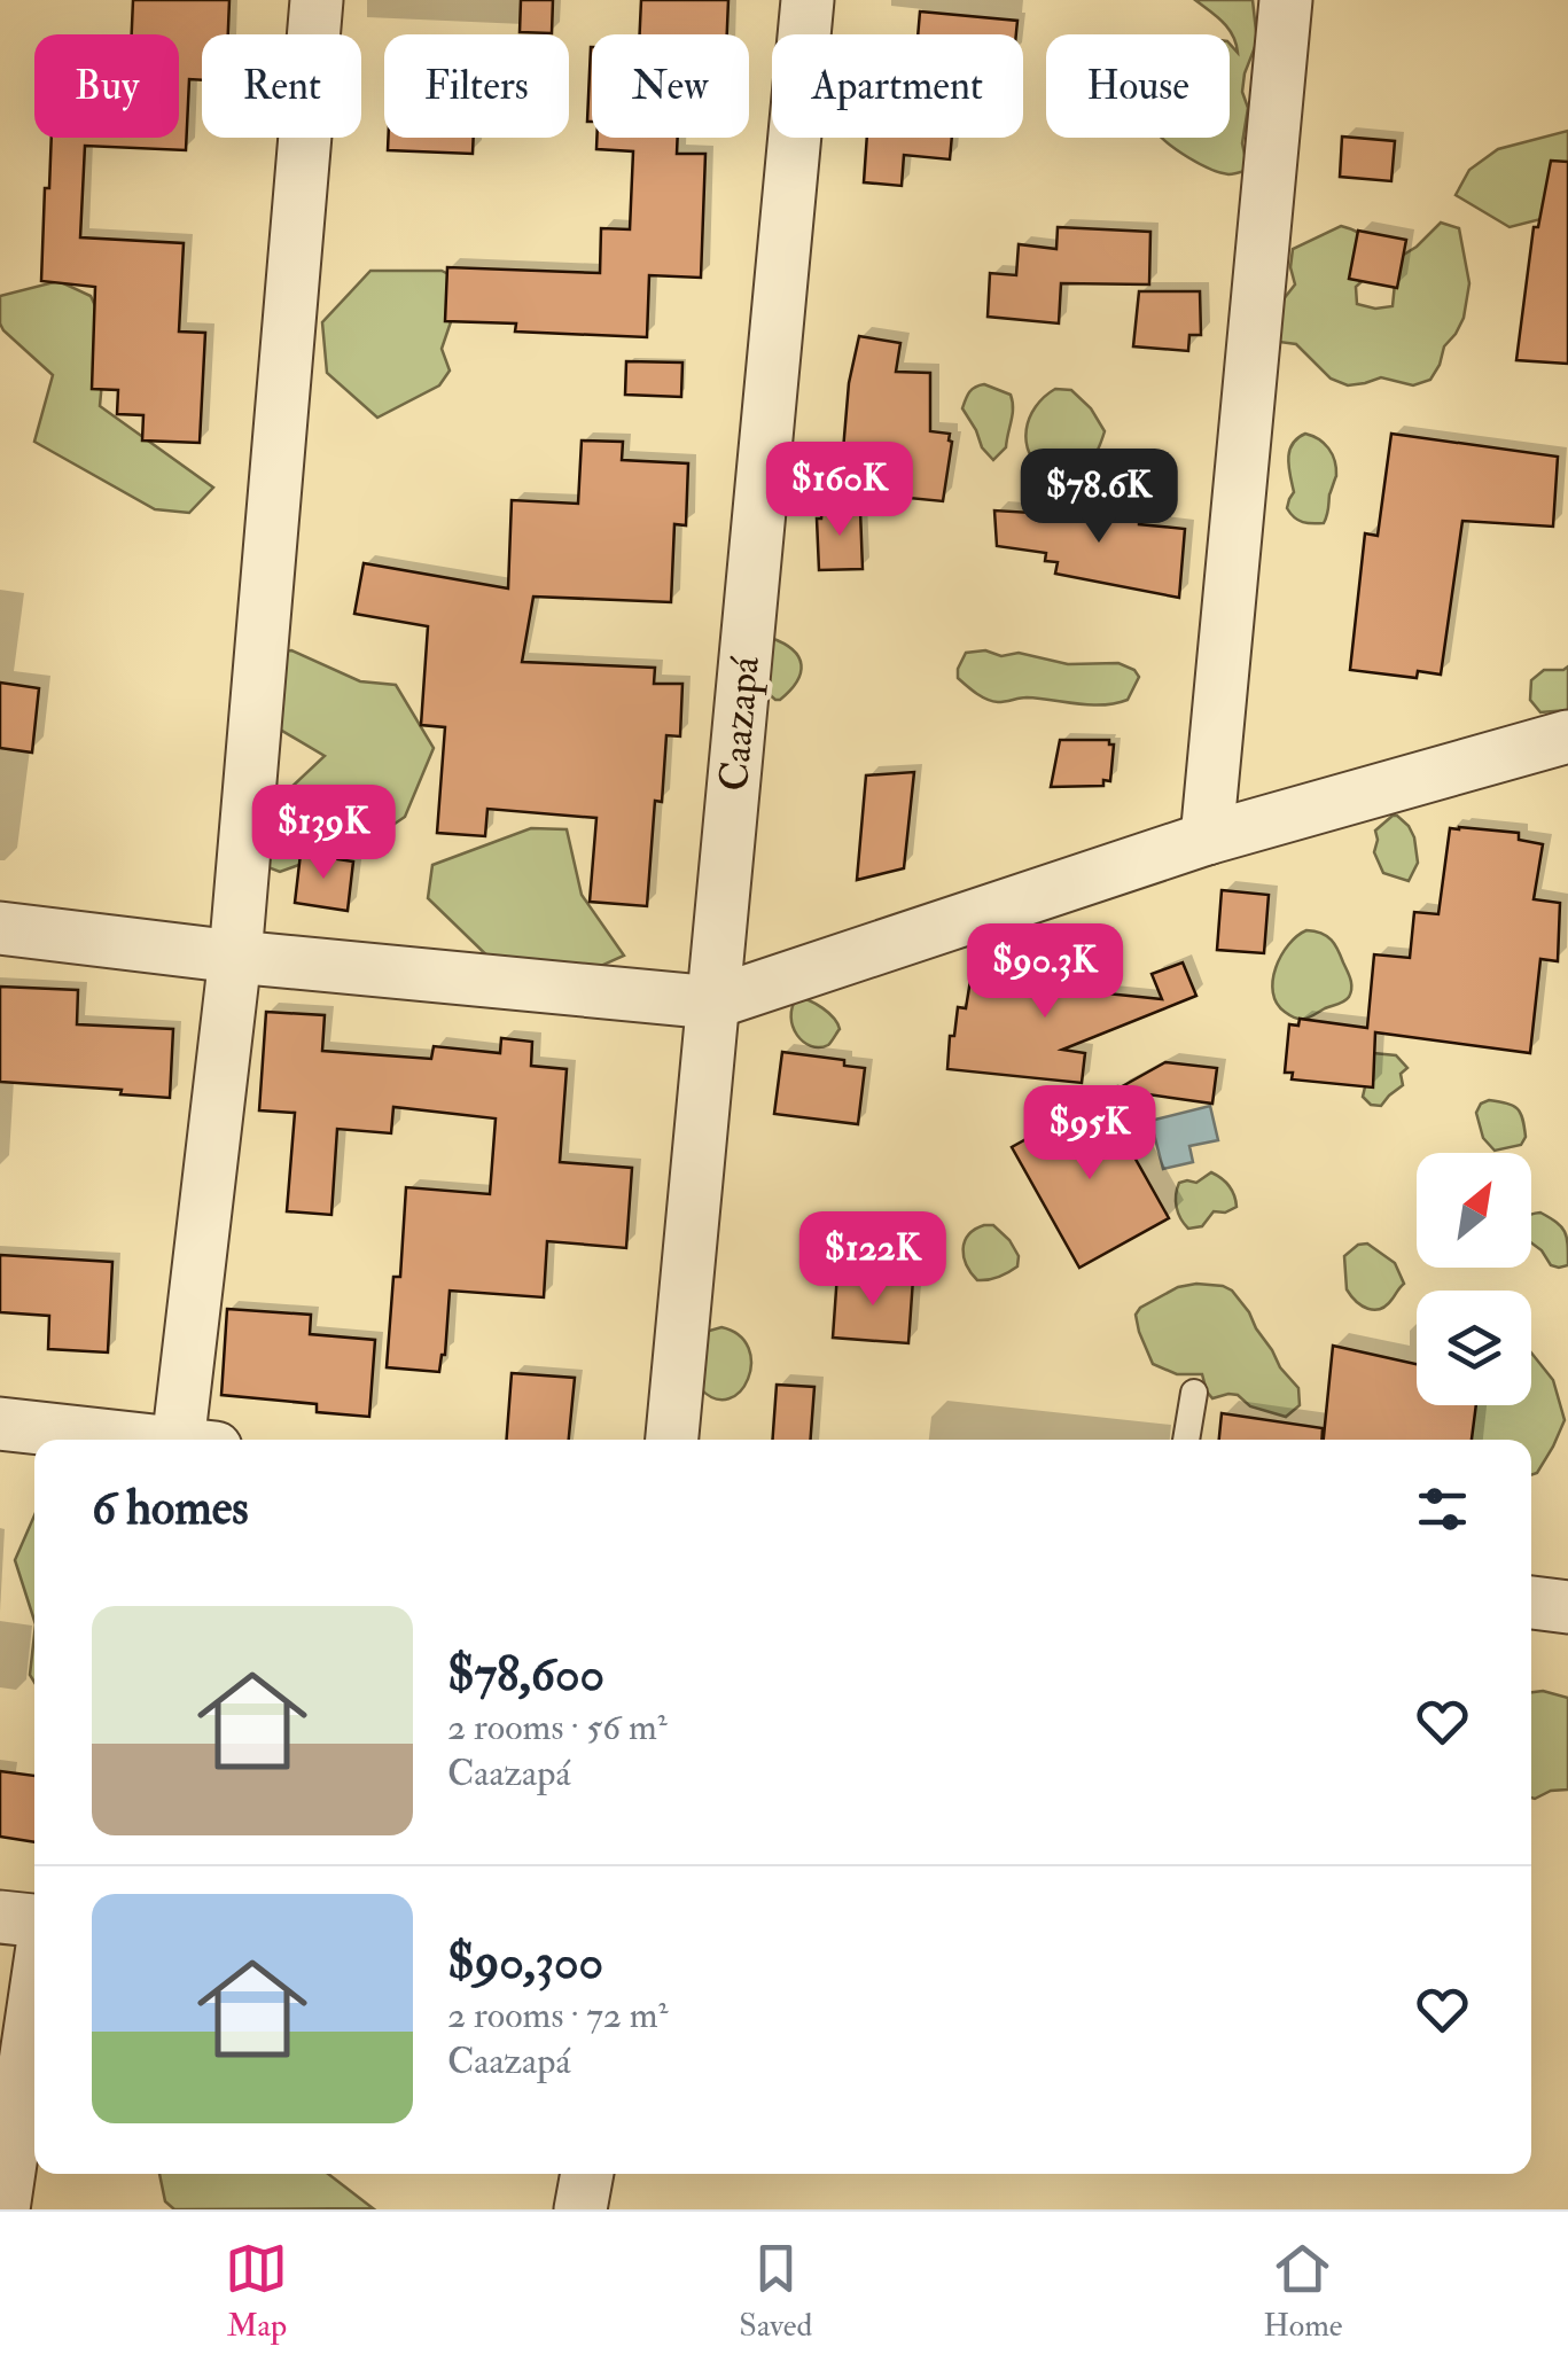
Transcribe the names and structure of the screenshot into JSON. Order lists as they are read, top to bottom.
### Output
{
  "streets": {
    "street": ["Caazapá"]
  },
  "north": "top right",
  "page": {
    "chip": [
      "Buy",
      "Rent",
      "Filters",
      "New",
      "Apartment",
      "House"
    ],
    "price": [
      "$160K",
      "$78.6K",
      "$139K",
      "$90.3K",
      "$95K",
      "$122K"
    ],
    "heading": "6 homes",
    "list": [
      {
        "name": "$78,600",
        "note": "2 rooms · 56 m² · Caazapá"
      },
      {
        "name": "$90,300",
        "note": "2 rooms · 72 m² · Caazapá"
      }
    ],
    "tabs": ["Map", "Saved", "Home"]
  }
}
